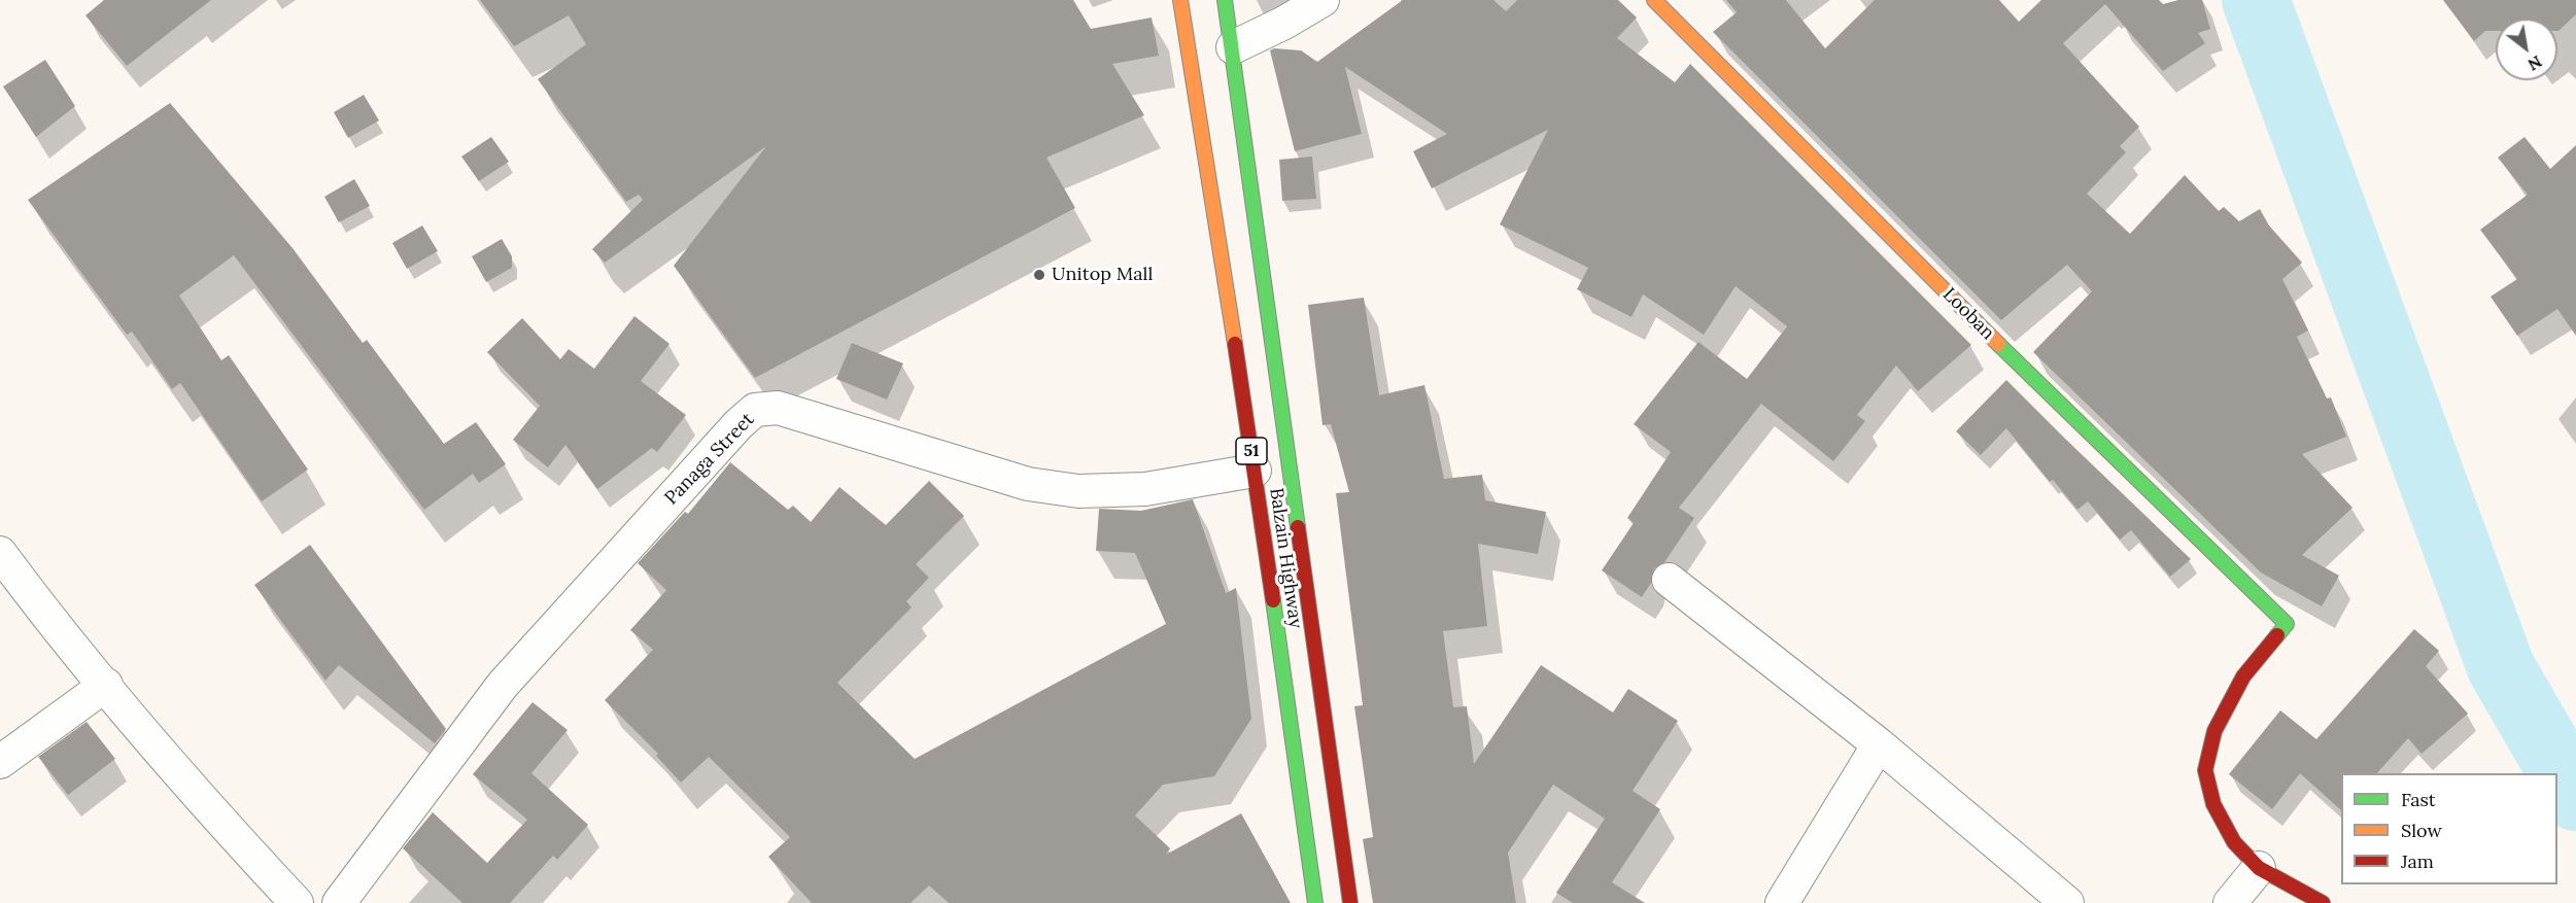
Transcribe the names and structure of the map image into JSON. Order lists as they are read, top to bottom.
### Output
{
  "streets": {
    "main road": ["Looban", "51", "Balzain Highway"],
    "street": ["Panaga Street"]
  },
  "crossings": [
    ["Panaga Street", "Balzain Highway"]
  ],
  "places": ["Unitop Mall"],
  "legend": ["Fast", "Slow", "Jam"],
  "north": "bottom right"
}
